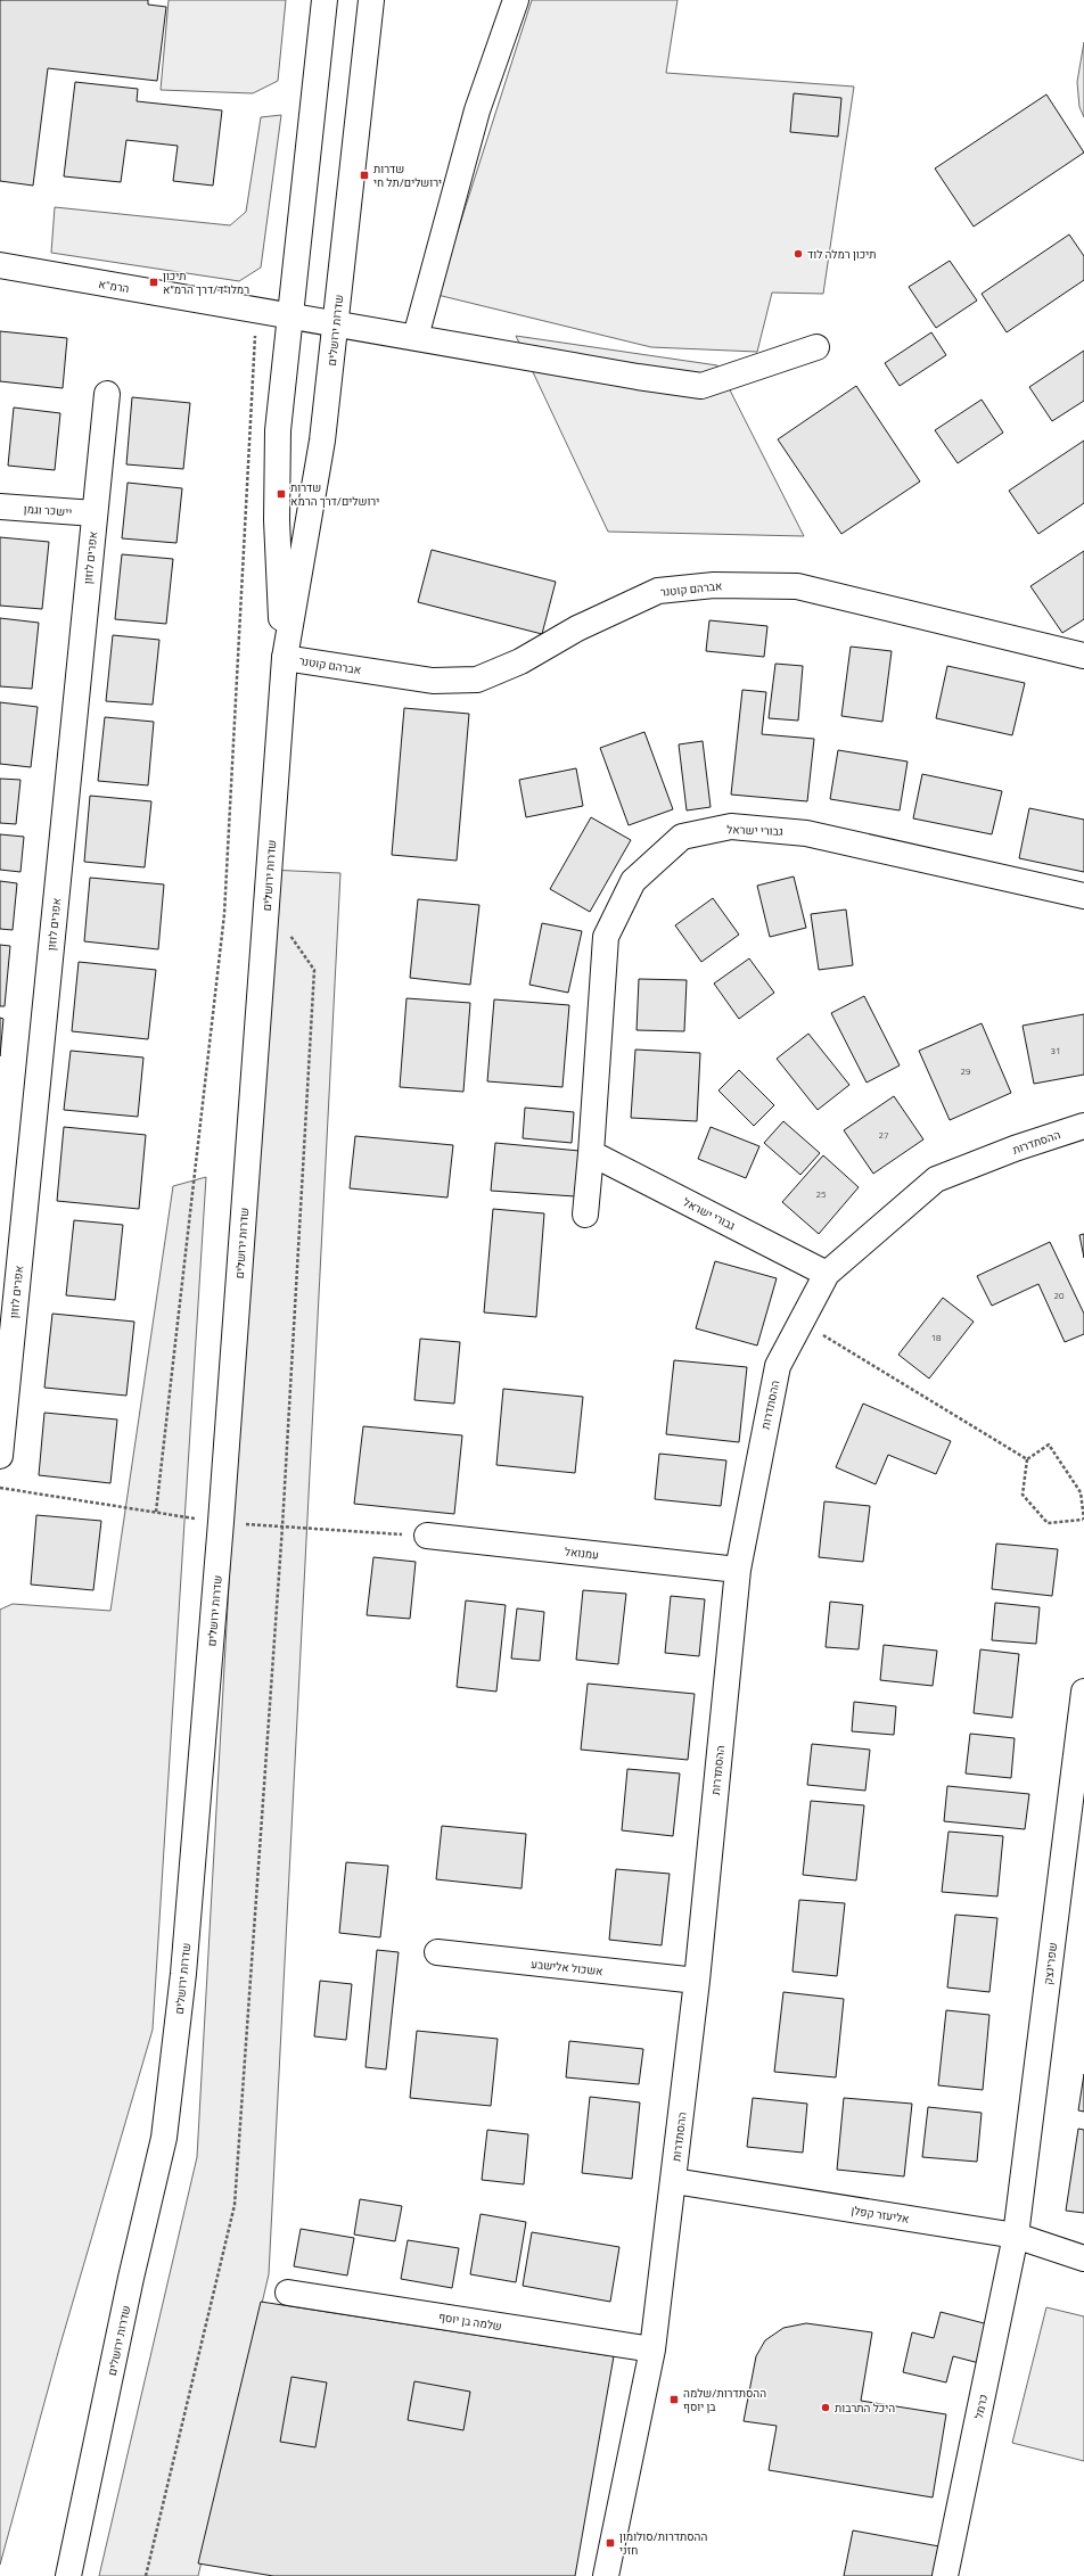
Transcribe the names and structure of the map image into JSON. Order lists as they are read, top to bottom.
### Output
{
  "streets": {
    "street": [
      "הרמ\"א",
      "שדרות ירושלים",
      "יישכר וגמן",
      "אפרים לוזון",
      "אברהם קוטנר",
      "גבורי ישראל",
      "ההסתדרות",
      "עמנואל",
      "שפרינצק",
      "אשכול אלישבע",
      "אליעזר קפלן",
      "שלמה בן יוסף",
      "כרמל"
    ]
  },
  "crossings": [
    ["הרמ\"א", "שדרות ירושלים"],
    ["שדרות ירושלים", "אברהם קוטנר"],
    ["יישכר וגמן", "אפרים לוזון"],
    ["גבורי ישראל", "ההסתדרות"],
    ["ההסתדרות", "עמנואל"],
    ["ההסתדרות", "אשכול אלישבע"],
    ["ההסתדרות", "אליעזר קפלן"],
    ["ההסתדרות", "שלמה בן יוסף"],
    ["שפרינצק", "אליעזר קפלן"],
    ["שפרינצק", "כרמל"],
    ["אליעזר קפלן", "כרמל"]
  ],
  "places": {
    "transit": [
      "שדרות ירושלים/תל חי",
      "תיכון רמלו״ד/דרך הרמ״א",
      "שדרות ירושלים/דרך הרמא",
      "ההסתדרות/שלמה בן יוסף",
      "ההסתדרות/סולומון חזני"
    ],
    "other": ["תיכון רמלה לוד", "היכל התרבות"]
  },
  "house_numbers": [
    "31",
    "29",
    "27",
    "25",
    "20",
    "18"
  ]
}
